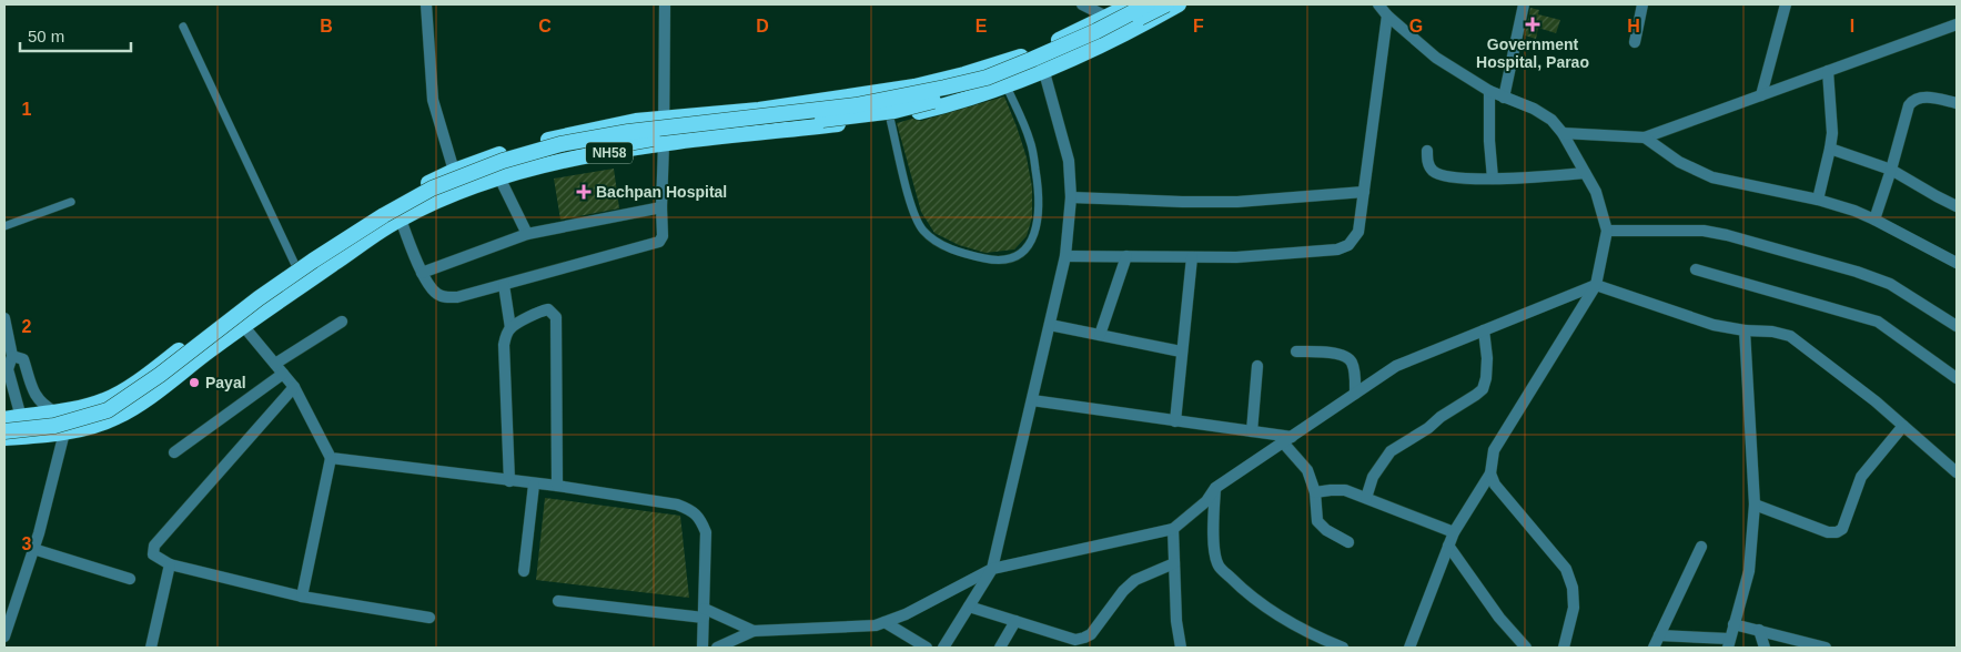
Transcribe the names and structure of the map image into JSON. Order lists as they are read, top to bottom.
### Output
{
  "streets": {
    "highway": ["NH58"]
  },
  "places": {
    "health": ["Government Hospital, Parao", "Bachpan Hospital"],
    "other": ["Payal"]
  },
  "scale_bar": "50 m",
  "grid": {
    "columns": [
      "B",
      "C",
      "D",
      "E",
      "F",
      "G",
      "H",
      "I"
    ],
    "rows": ["1", "2", "3"]
  }
}
